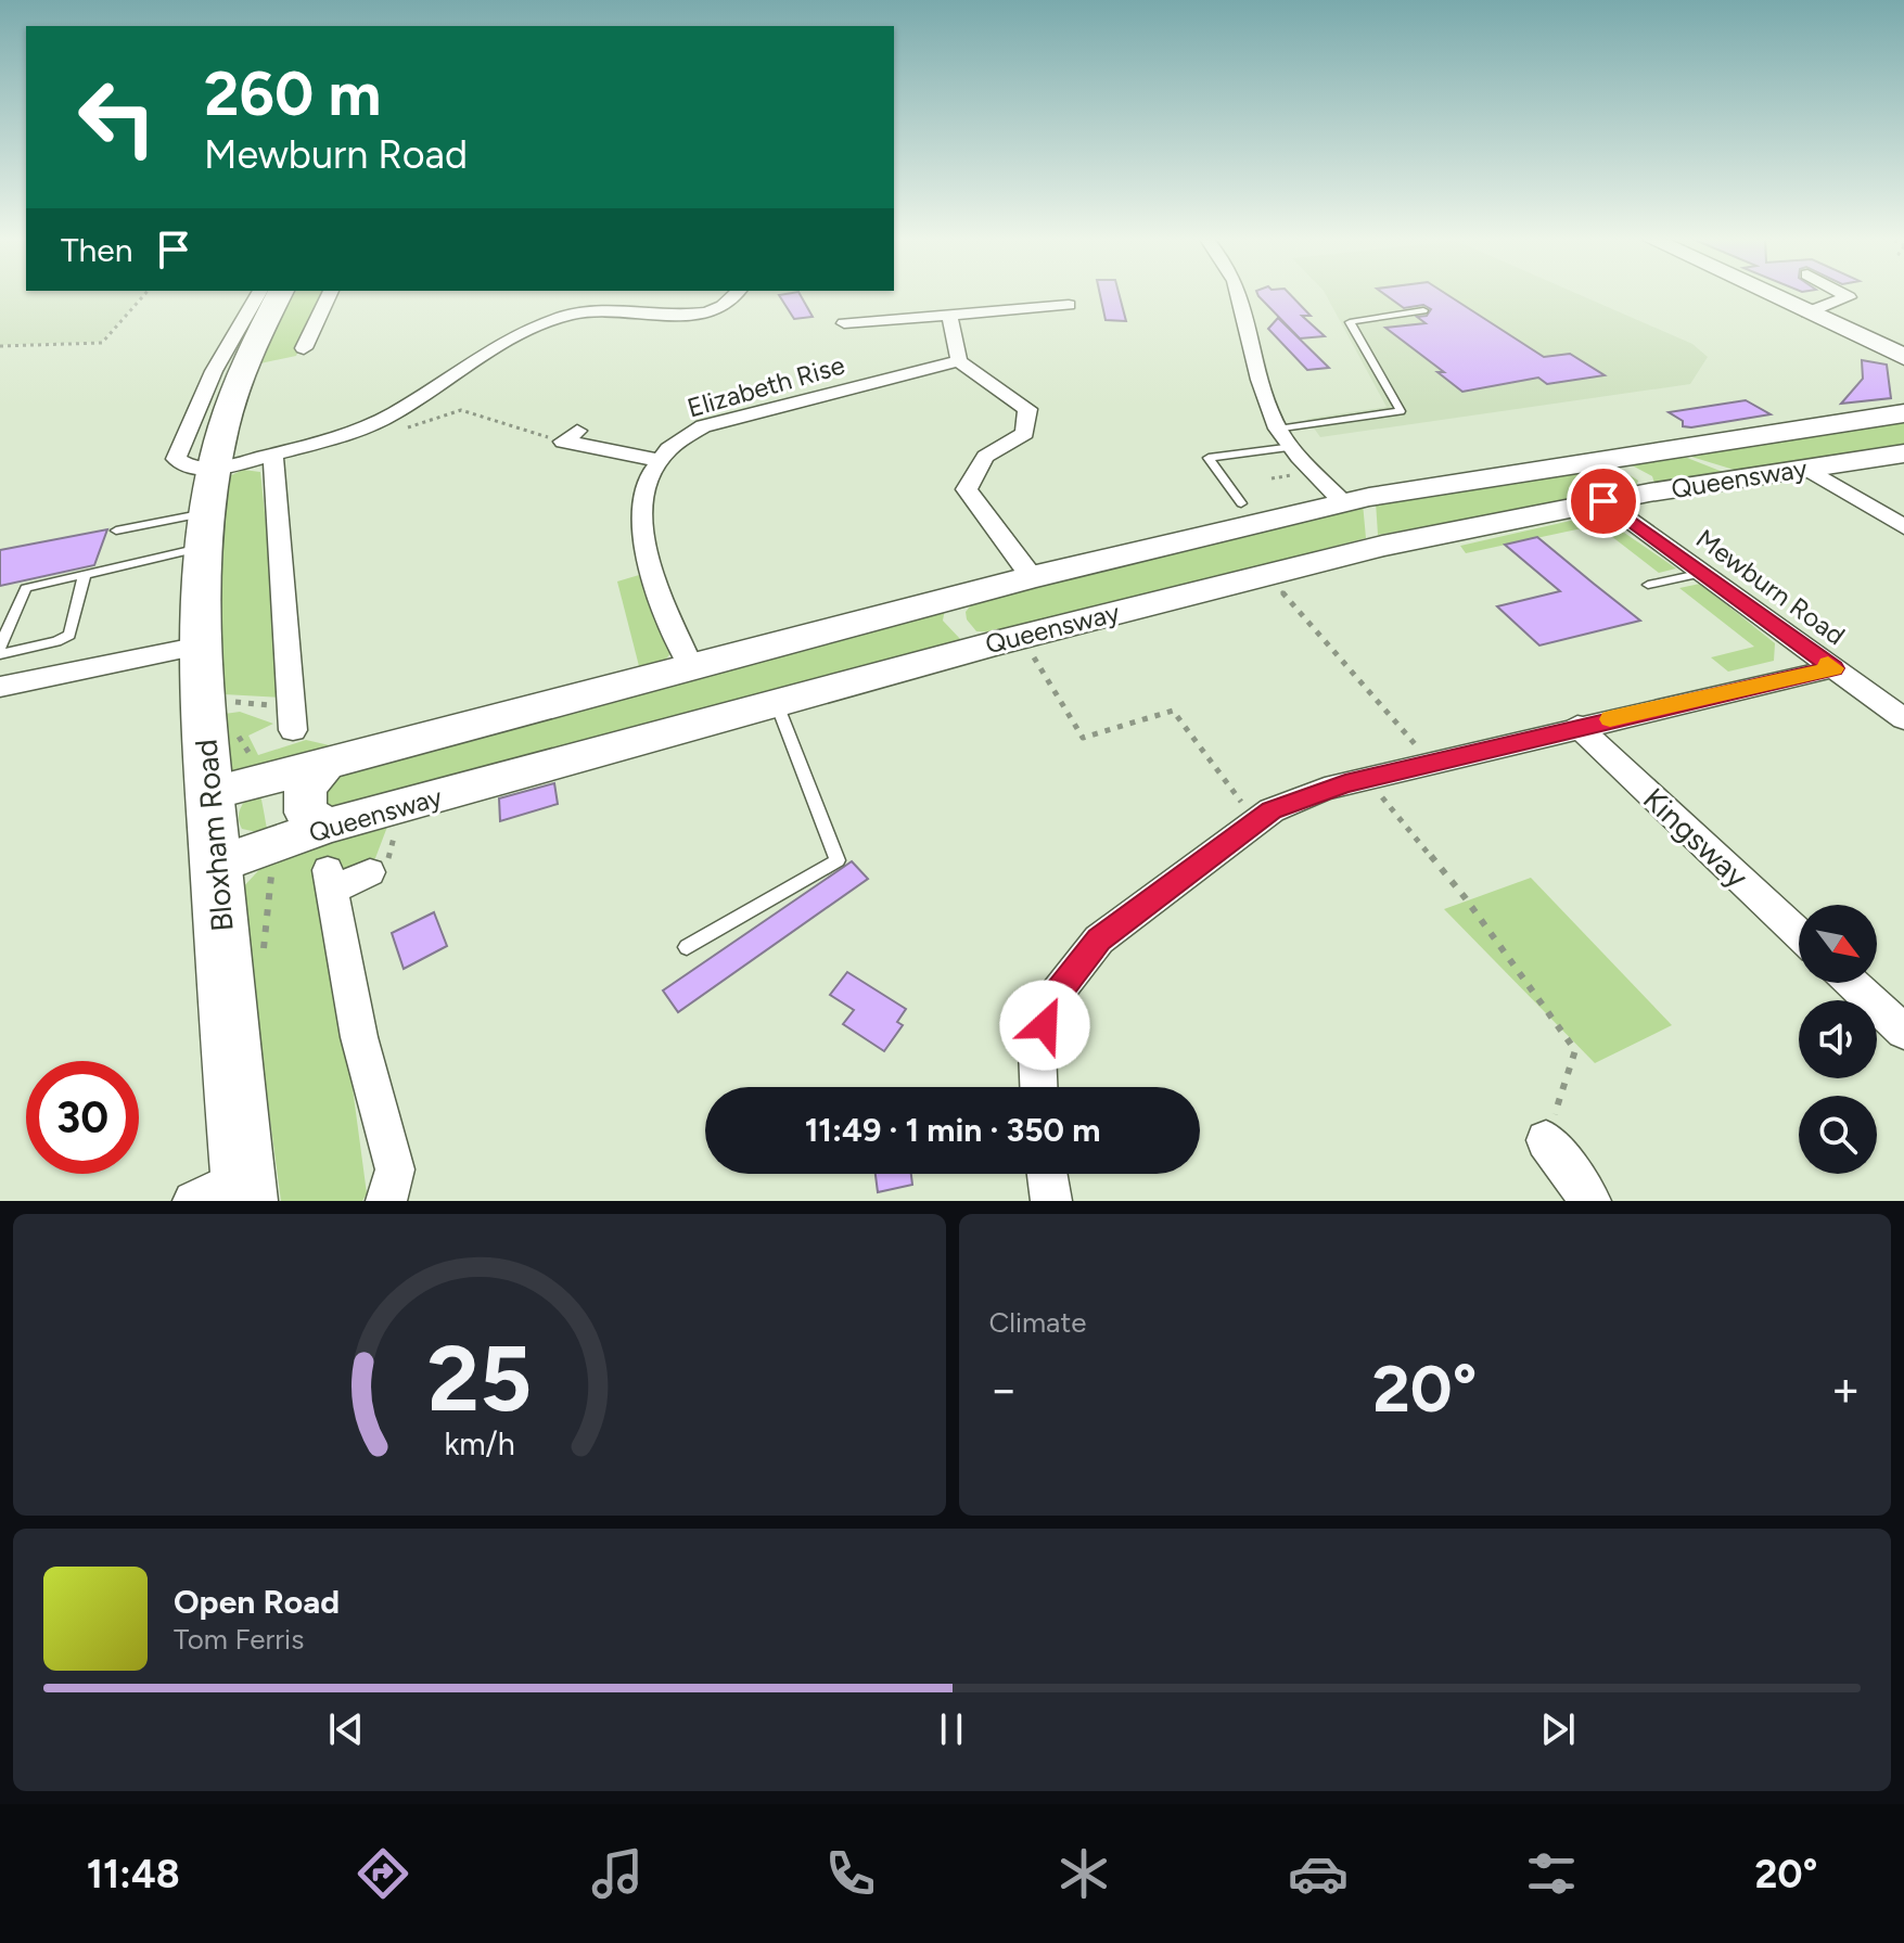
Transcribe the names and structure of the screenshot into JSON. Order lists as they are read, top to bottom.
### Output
{
  "streets": {
    "main road": ["Bloxham Road"],
    "street": [
      "Elizabeth Rise",
      "Queensway",
      "Mewburn Road",
      "Kingsway"
    ]
  },
  "crossings": [
    ["Queensway", "Mewburn Road"],
    ["Queensway", "Bloxham Road"]
  ],
  "north": "bottom right",
  "page": {
    "turn": ["260 m", "Mewburn Road"],
    "then": "Then",
    "limit": "30",
    "trip": "11:49 · 1 min · 350 m",
    "tile": "Climate",
    "heat": ["−", "20°", "+"],
    "song": ["Open Road", "Tom Ferris"],
    "tabs": ["11:48", "20°"],
    "gauge": ["25", "km/h"]
  }
}
